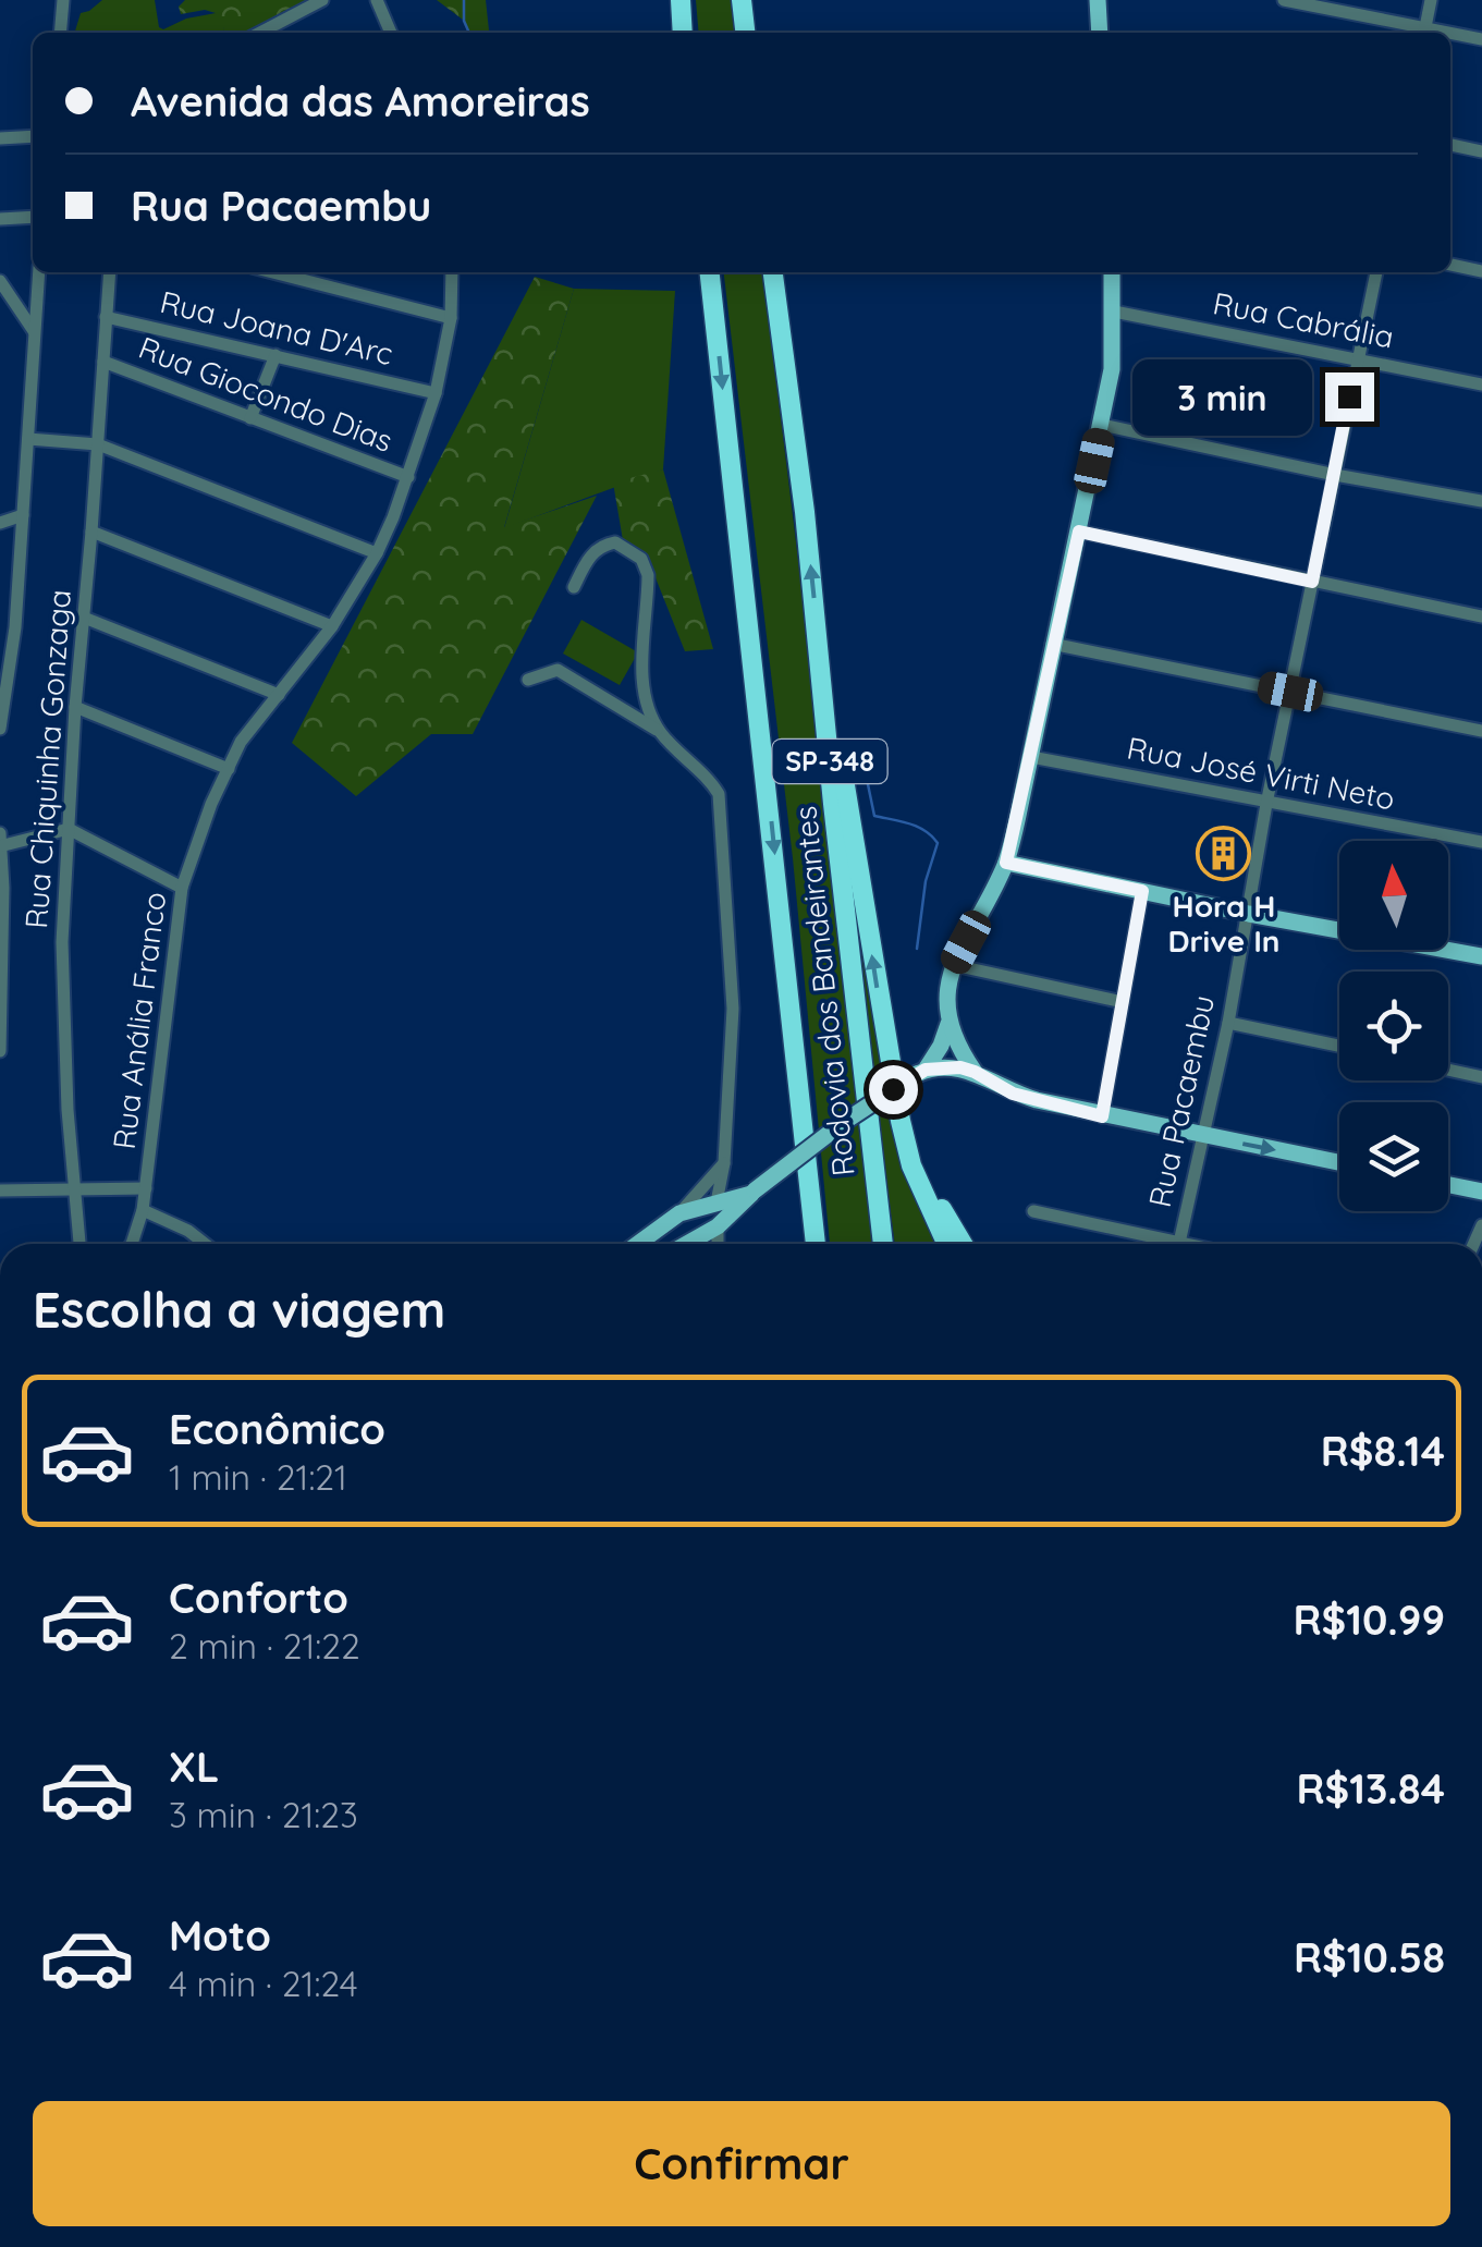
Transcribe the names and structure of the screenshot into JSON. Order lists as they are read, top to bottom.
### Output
{
  "streets": {
    "highway": ["SP-348", "Rodovia dos Bandeirantes"],
    "street": [
      "Rua Cabrália",
      "Rua Joana D'Arc",
      "Rua Giocondo Dias",
      "Rua Chiquinha Gonzaga",
      "Rua José Virti Neto",
      "Rua Anália Franco",
      "Rua Pacaembu"
    ]
  },
  "crossings": [
    ["Rua Cabrália", "Rua Pacaembu"],
    ["Rua Joana D'Arc", "Rua Chiquinha Gonzaga"],
    ["Rua Joana D'Arc", "Rua Anália Franco"],
    ["Rua Giocondo Dias", "Rua Chiquinha Gonzaga"],
    ["Rua Giocondo Dias", "Rua Anália Franco"],
    ["Rua José Virti Neto", "Rua Pacaembu"]
  ],
  "places": {
    "building": ["Hora H Drive In"]
  },
  "north": "top",
  "page": {
    "banner": ["Avenida das Amoreiras", "Rua Pacaembu"],
    "bubble": "3 min",
    "heading": "Escolha a viagem",
    "list": [
      {
        "name": "Econômico",
        "note": "1 min · 21:21",
        "value": "R$8.14"
      },
      {
        "name": "Conforto",
        "note": "2 min · 21:22",
        "value": "R$10.99"
      },
      {
        "name": "XL",
        "note": "3 min · 21:23",
        "value": "R$13.84"
      },
      {
        "name": "Moto",
        "note": "4 min · 21:24",
        "value": "R$10.58"
      }
    ],
    "buttons": "Confirmar"
  }
}
